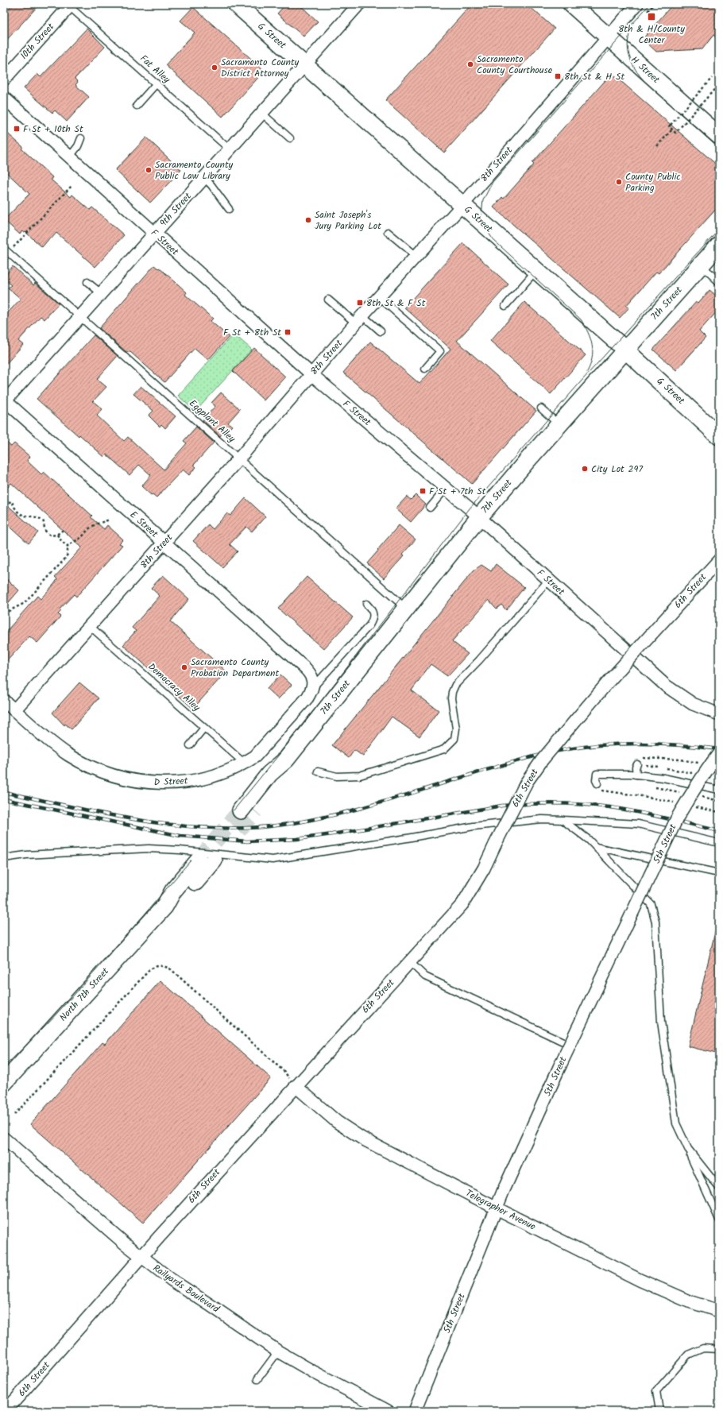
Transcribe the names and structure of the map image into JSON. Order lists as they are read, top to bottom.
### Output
{
  "streets": {
    "main road": [
      "G Street",
      "H Street",
      "7th Street",
      "North 7th Street"
    ],
    "street": [
      "10th Street",
      "8th Street",
      "9th Street",
      "F Street",
      "E Street",
      "6th Street",
      "D Street",
      "5th Street",
      "Telegrapher Avenue",
      "Railyards Boulevard"
    ],
    "lane": ["Fat Alley", "Eggplant Alley", "Democracy Alley"]
  },
  "crossings": [
    ["G Street", "8th Street"],
    ["G Street", "9th Street"],
    ["G Street", "7th Street"],
    ["10th Street", "Fat Alley"],
    ["Fat Alley", "9th Street"],
    ["H Street", "8th Street"],
    ["8th Street", "F Street"],
    ["8th Street", "Eggplant Alley"],
    ["8th Street", "E Street"],
    ["8th Street", "Democracy Alley"],
    ["8th Street", "D Street"],
    ["9th Street", "F Street"],
    ["9th Street", "Eggplant Alley"],
    ["9th Street", "E Street"],
    ["F Street", "7th Street"],
    ["7th Street", "Eggplant Alley"],
    ["E Street", "D Street"],
    ["6th Street", "Telegrapher Avenue"],
    ["6th Street", "Railyards Boulevard"],
    ["Democracy Alley", "D Street"],
    ["5th Street", "Telegrapher Avenue"]
  ],
  "places": {
    "transit": [
      "8th & H/County Center",
      "8th St & H St",
      "F St + 10th St",
      "8th St & F St",
      "F St + 8th St",
      "F St + 7th St"
    ],
    "other": [
      "Sacramento County Courthouse",
      "Sacramento County District Attorney",
      "Sacramento County Public Law Library",
      "County Public Parking",
      "Saint Joseph's Jury Parking Lot",
      "City Lot 297",
      "Sacramento County Probation Department"
    ]
  }
}
